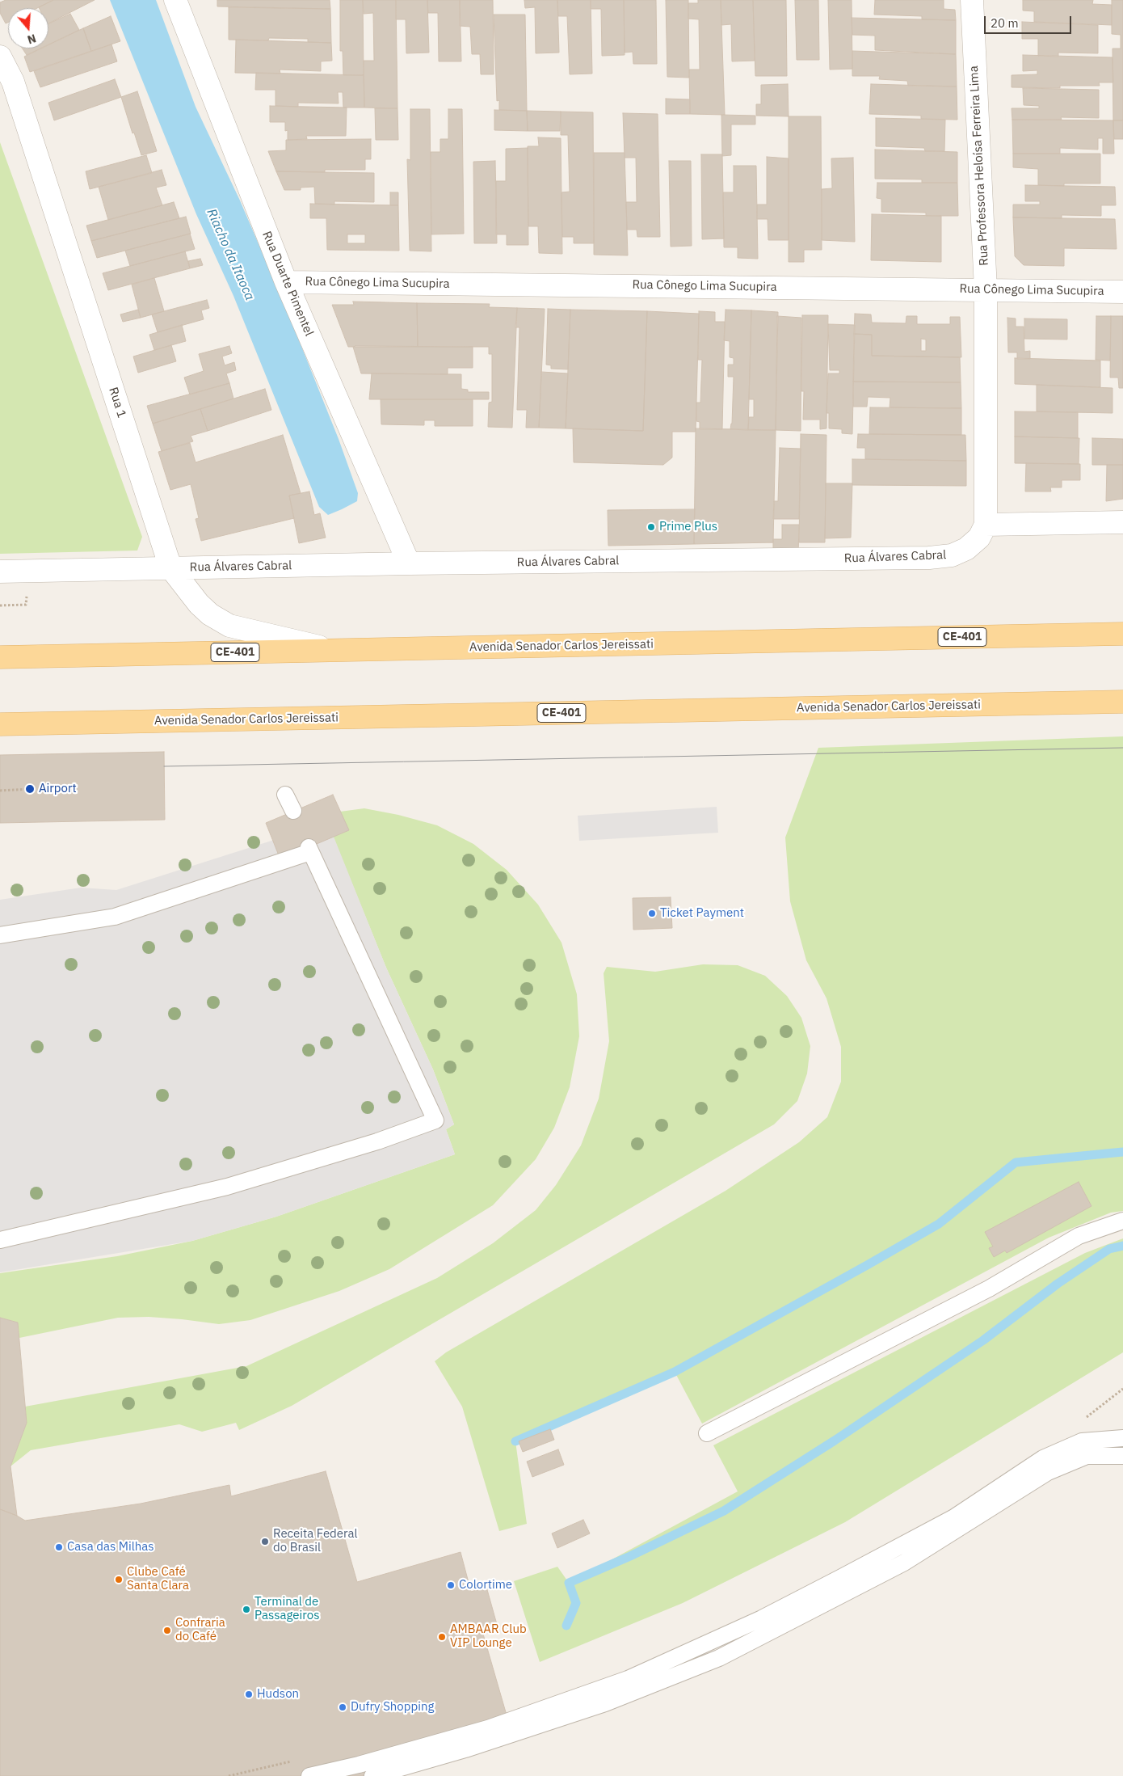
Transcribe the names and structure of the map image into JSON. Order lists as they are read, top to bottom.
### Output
{
  "streets": {
    "main road": ["CE-401", "Avenida Senador Carlos Jereissati"],
    "street": [
      "Rua Professora Heloísa Ferreira Lima",
      "Rua Cônego Lima Sucupira",
      "Rua Duarte Pimentel",
      "Rua 1",
      "Rua Álvares Cabral"
    ]
  },
  "crossings": [
    ["Rua Professora Heloísa Ferreira Lima", "Rua Cônego Lima Sucupira"],
    ["Rua Professora Heloísa Ferreira Lima", "Rua Álvares Cabral"],
    ["Rua Cônego Lima Sucupira", "Rua Duarte Pimentel"],
    ["Rua Duarte Pimentel", "Rua Álvares Cabral"],
    ["Rua 1", "Rua Álvares Cabral"],
    ["Rua 1", "Avenida Senador Carlos Jereissati"]
  ],
  "water": ["Riacho da Itaoca"],
  "places": [
    "Prime Plus",
    "Airport",
    "Ticket Payment",
    "Receita Federal do Brasil",
    "Casa das Milhas",
    "Clube Café Santa Clara",
    "Colortime",
    "Terminal de Passageiros",
    "Confraria do Café",
    "AMBAAR Club VIP Lounge",
    "Hudson",
    "Dufry Shopping"
  ],
  "scale_bar": "20 m",
  "north": "bottom"
}
